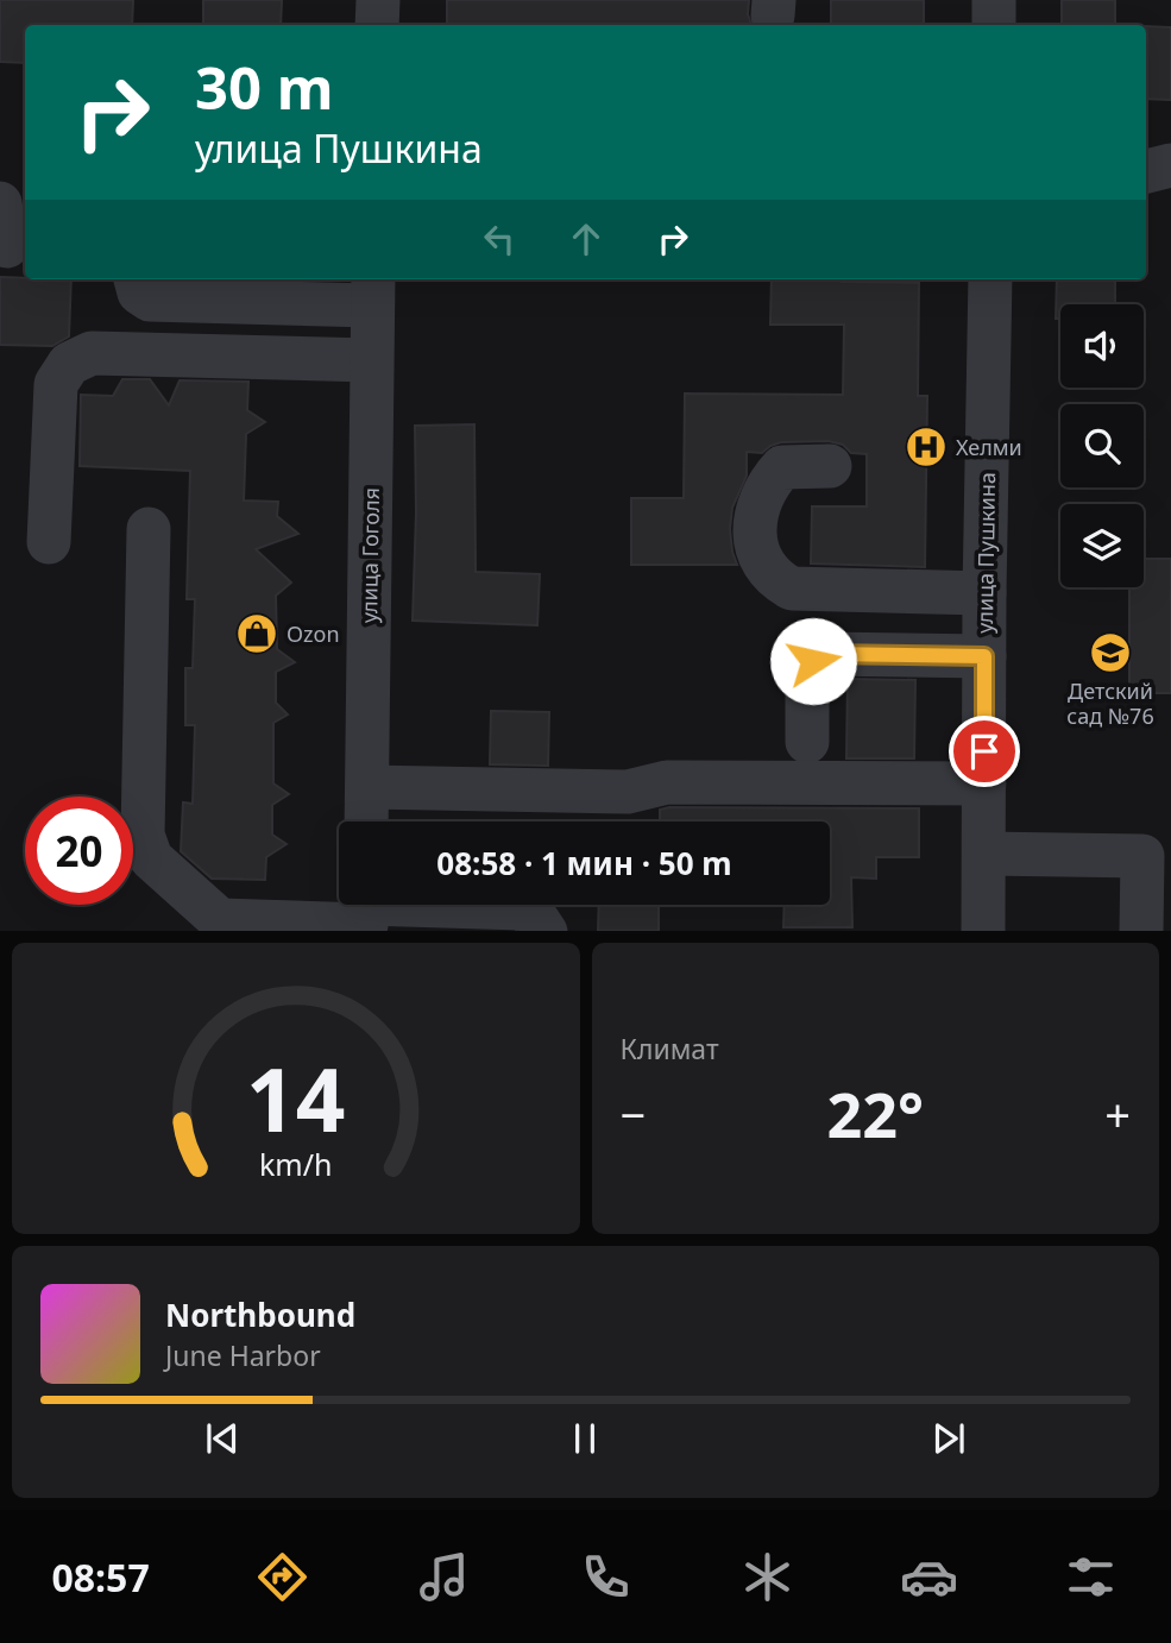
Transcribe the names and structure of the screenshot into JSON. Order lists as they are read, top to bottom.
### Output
{
  "streets": {
    "street": ["улица Пушкина", "улица Гоголя"]
  },
  "places": {
    "hospital": ["Хелми"],
    "shop": ["Ozon"],
    "school or university": ["Детский сад №76"]
  },
  "page": {
    "turn": ["30 m", "улица Пушкина"],
    "limit": "20",
    "trip": "08:58 · 1 мин · 50 m",
    "tile": "Климат",
    "heat": ["−", "22°", "+"],
    "song": ["Northbound", "June Harbor"],
    "tabs": "08:57",
    "gauge": ["14", "km/h"]
  }
}
